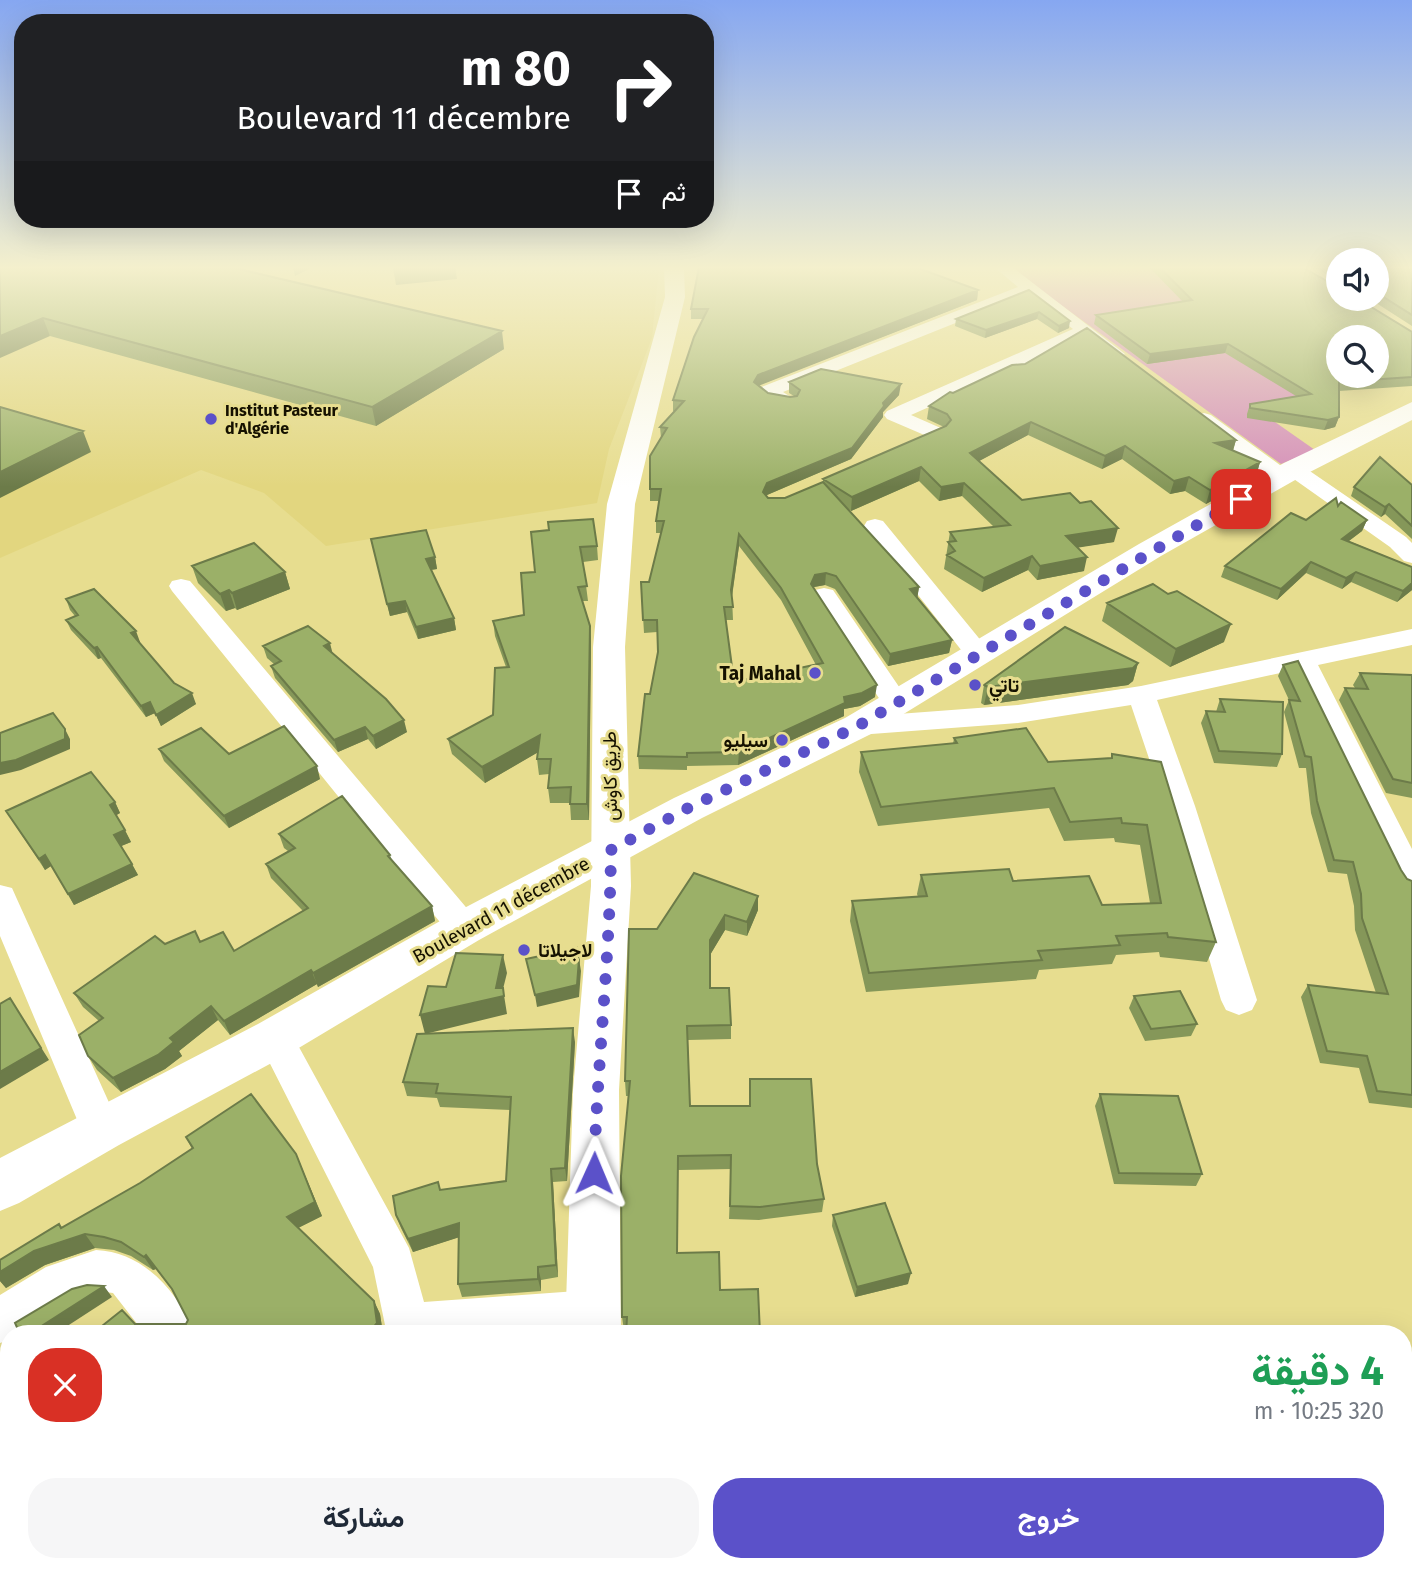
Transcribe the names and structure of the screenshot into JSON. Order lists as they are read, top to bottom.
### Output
{
  "streets": {
    "main road": ["Boulevard 11 décembre"],
    "street": ["طريق كاوش"]
  },
  "crossings": [
    ["طريق كاوش", "Boulevard 11 décembre"]
  ],
  "places": [
    "Institut Pasteur d'Algérie",
    "Taj Mahal",
    "تاتي",
    "سيليو",
    "لاجيلاتا"
  ],
  "page": {
    "turn": ["80 m", "Boulevard 11 décembre"],
    "then": "ثم",
    "heading": ["4 دقيقة", "320 m · 10:25"],
    "buttons": ["خروج", "مشاركة"]
  }
}
